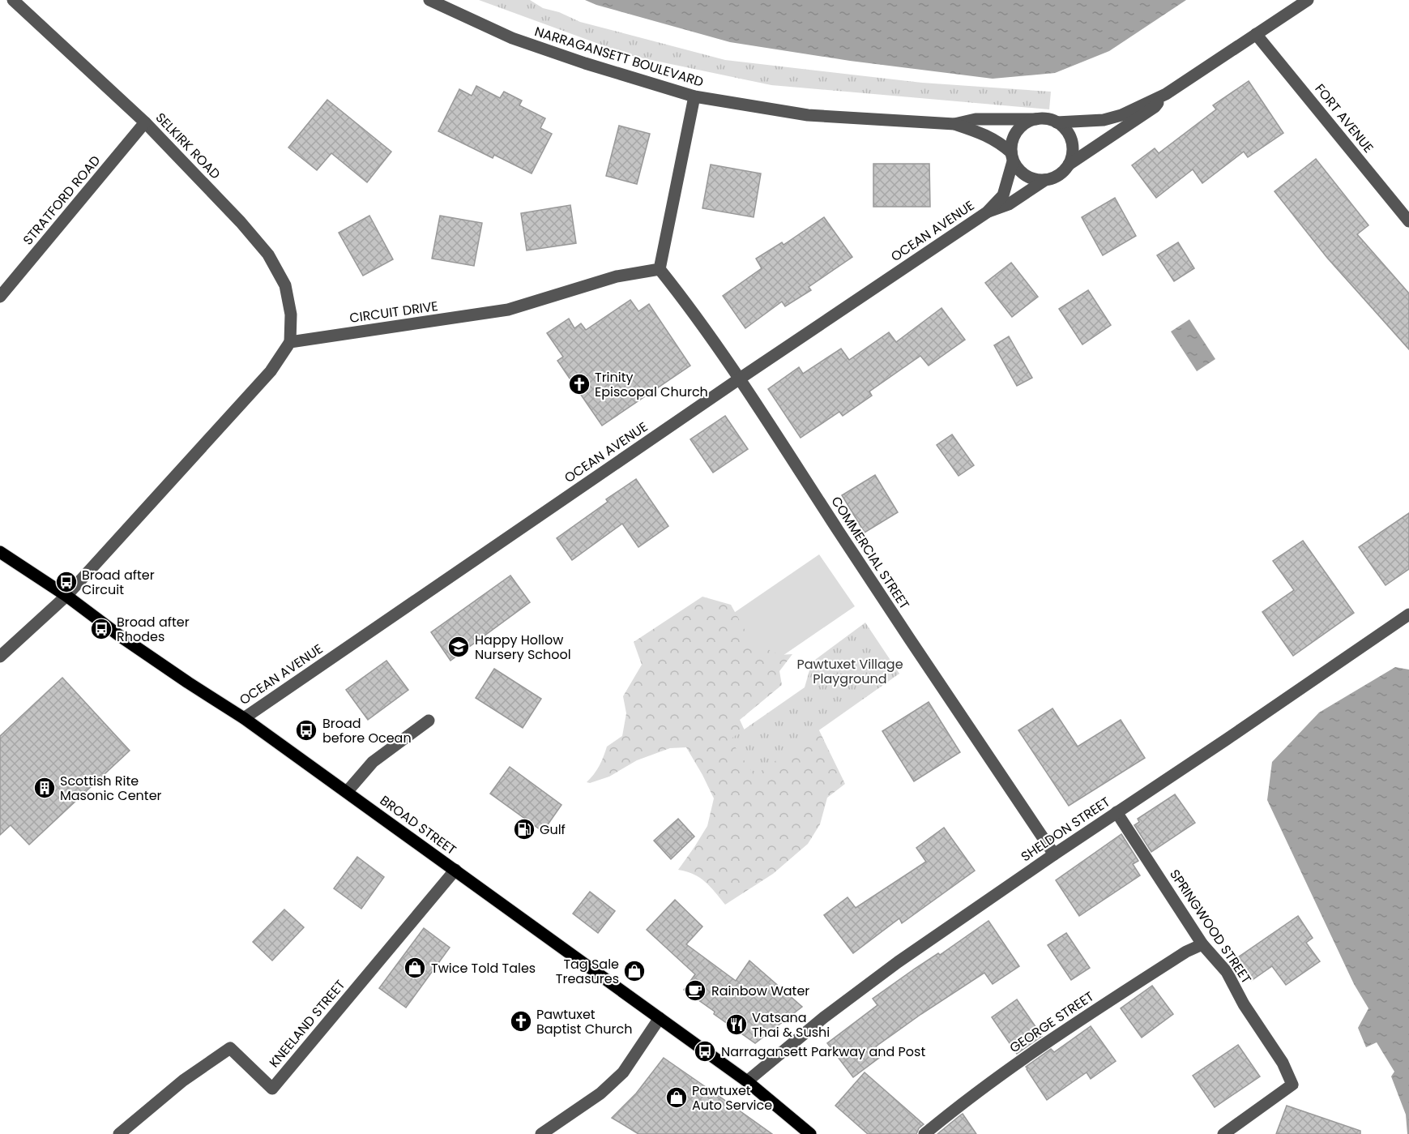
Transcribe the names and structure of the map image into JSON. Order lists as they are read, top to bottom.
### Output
{
  "streets": {
    "main road": ["BROAD STREET"],
    "street": [
      "NARRAGANSETT BOULEVARD",
      "FORT AVENUE",
      "SELKIRK ROAD",
      "STRATFORD ROAD",
      "OCEAN AVENUE",
      "CIRCUIT DRIVE",
      "COMMERCIAL STREET",
      "SHELDON STREET",
      "SPRINGWOOD STREET",
      "GEORGE STREET",
      "KNEELAND STREET"
    ]
  },
  "crossings": [
    ["NARRAGANSETT BOULEVARD", "OCEAN AVENUE"],
    ["FORT AVENUE", "OCEAN AVENUE"],
    ["SELKIRK ROAD", "STRATFORD ROAD"],
    ["SELKIRK ROAD", "CIRCUIT DRIVE"],
    ["OCEAN AVENUE", "COMMERCIAL STREET"],
    ["OCEAN AVENUE", "BROAD STREET"],
    ["CIRCUIT DRIVE", "COMMERCIAL STREET"],
    ["COMMERCIAL STREET", "SHELDON STREET"],
    ["BROAD STREET", "SHELDON STREET"],
    ["BROAD STREET", "KNEELAND STREET"],
    ["SHELDON STREET", "SPRINGWOOD STREET"],
    ["SPRINGWOOD STREET", "GEORGE STREET"]
  ],
  "parks": ["Pawtuxet Village Playground"],
  "places": {
    "church": ["Trinity Episcopal Church", "Pawtuxet Baptist Church"],
    "bus stop": [
      "Broad after Circuit",
      "Broad after Rhodes",
      "Broad before Ocean",
      "Narragansett Parkway and Post"
    ],
    "school or university": ["Happy Hollow Nursery School"],
    "building": ["Scottish Rite Masonic Center"],
    "fuel station": ["Gulf"],
    "shop": ["Twice Told Tales", "Tag Sale Treasures", "Pawtuxet Auto Service"],
    "cafe": ["Rainbow Water"],
    "restaurant": ["Vatsana Thai & Sushi"]
  }
}
